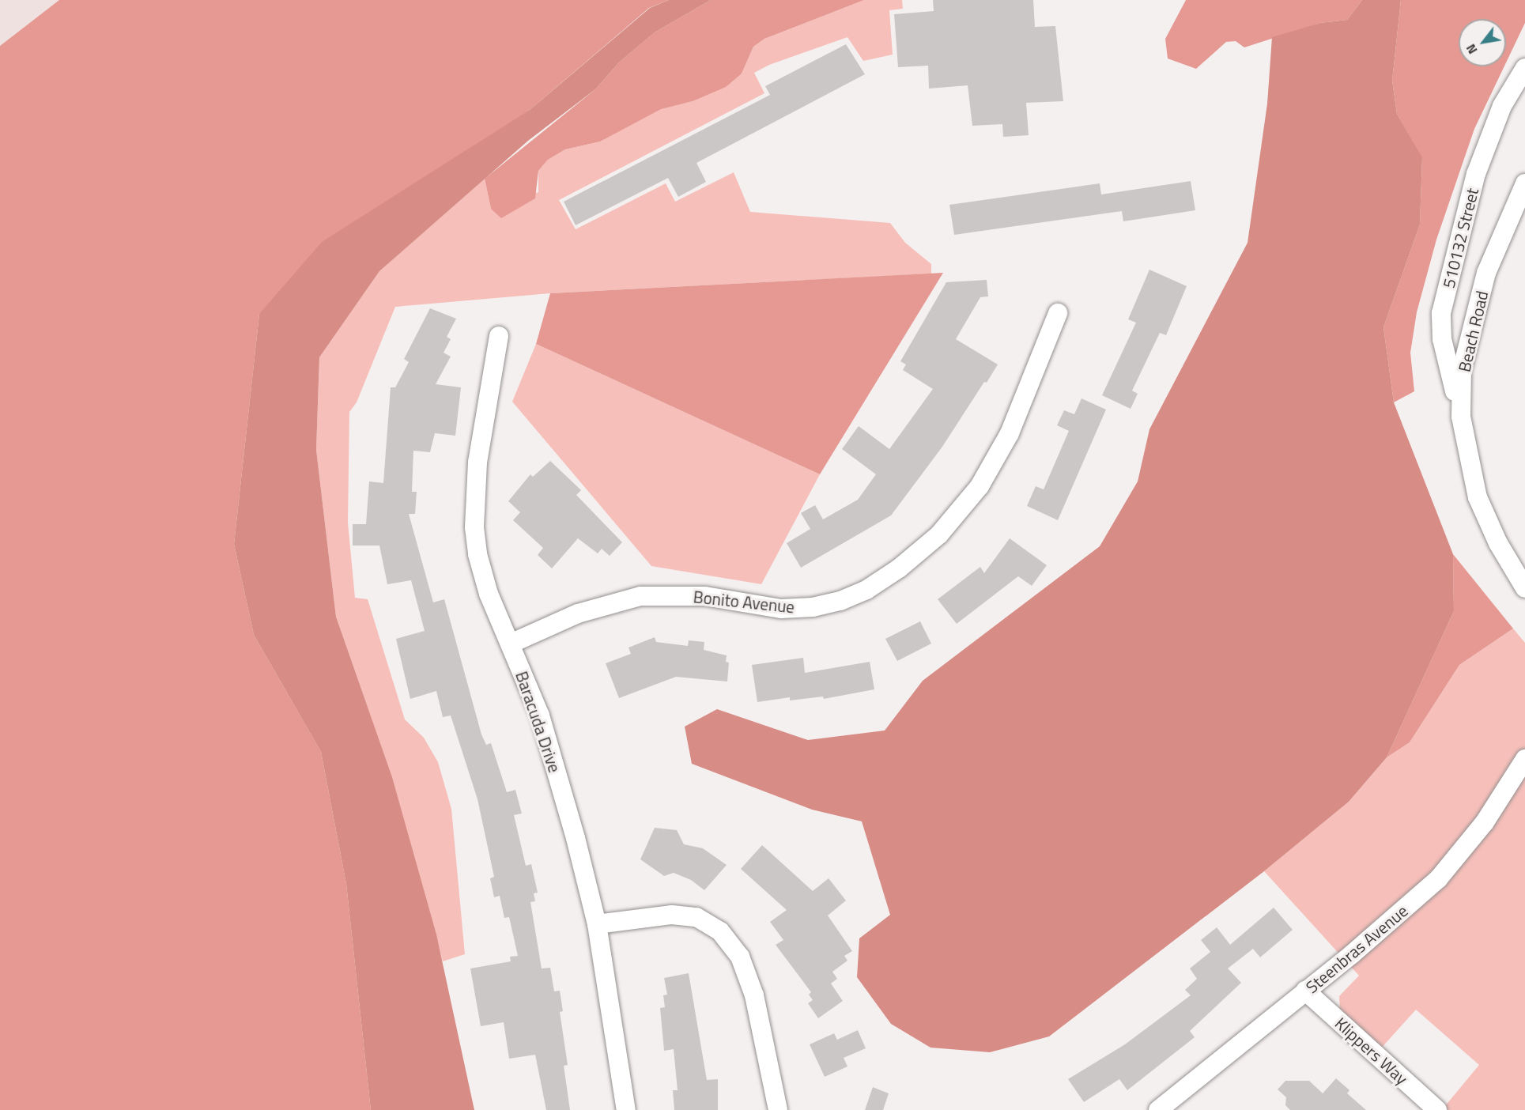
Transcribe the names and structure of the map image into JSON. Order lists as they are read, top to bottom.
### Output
{
  "streets": {
    "street": [
      "510132 Street",
      "Beach Road",
      "Bonito Avenue",
      "Baracuda Drive",
      "Steenbras Avenue",
      "Klippers Way"
    ]
  },
  "crossings": [
    ["510132 Street", "Beach Road"],
    ["Bonito Avenue", "Baracuda Drive"],
    ["Steenbras Avenue", "Klippers Way"]
  ],
  "north": "bottom left"
}
